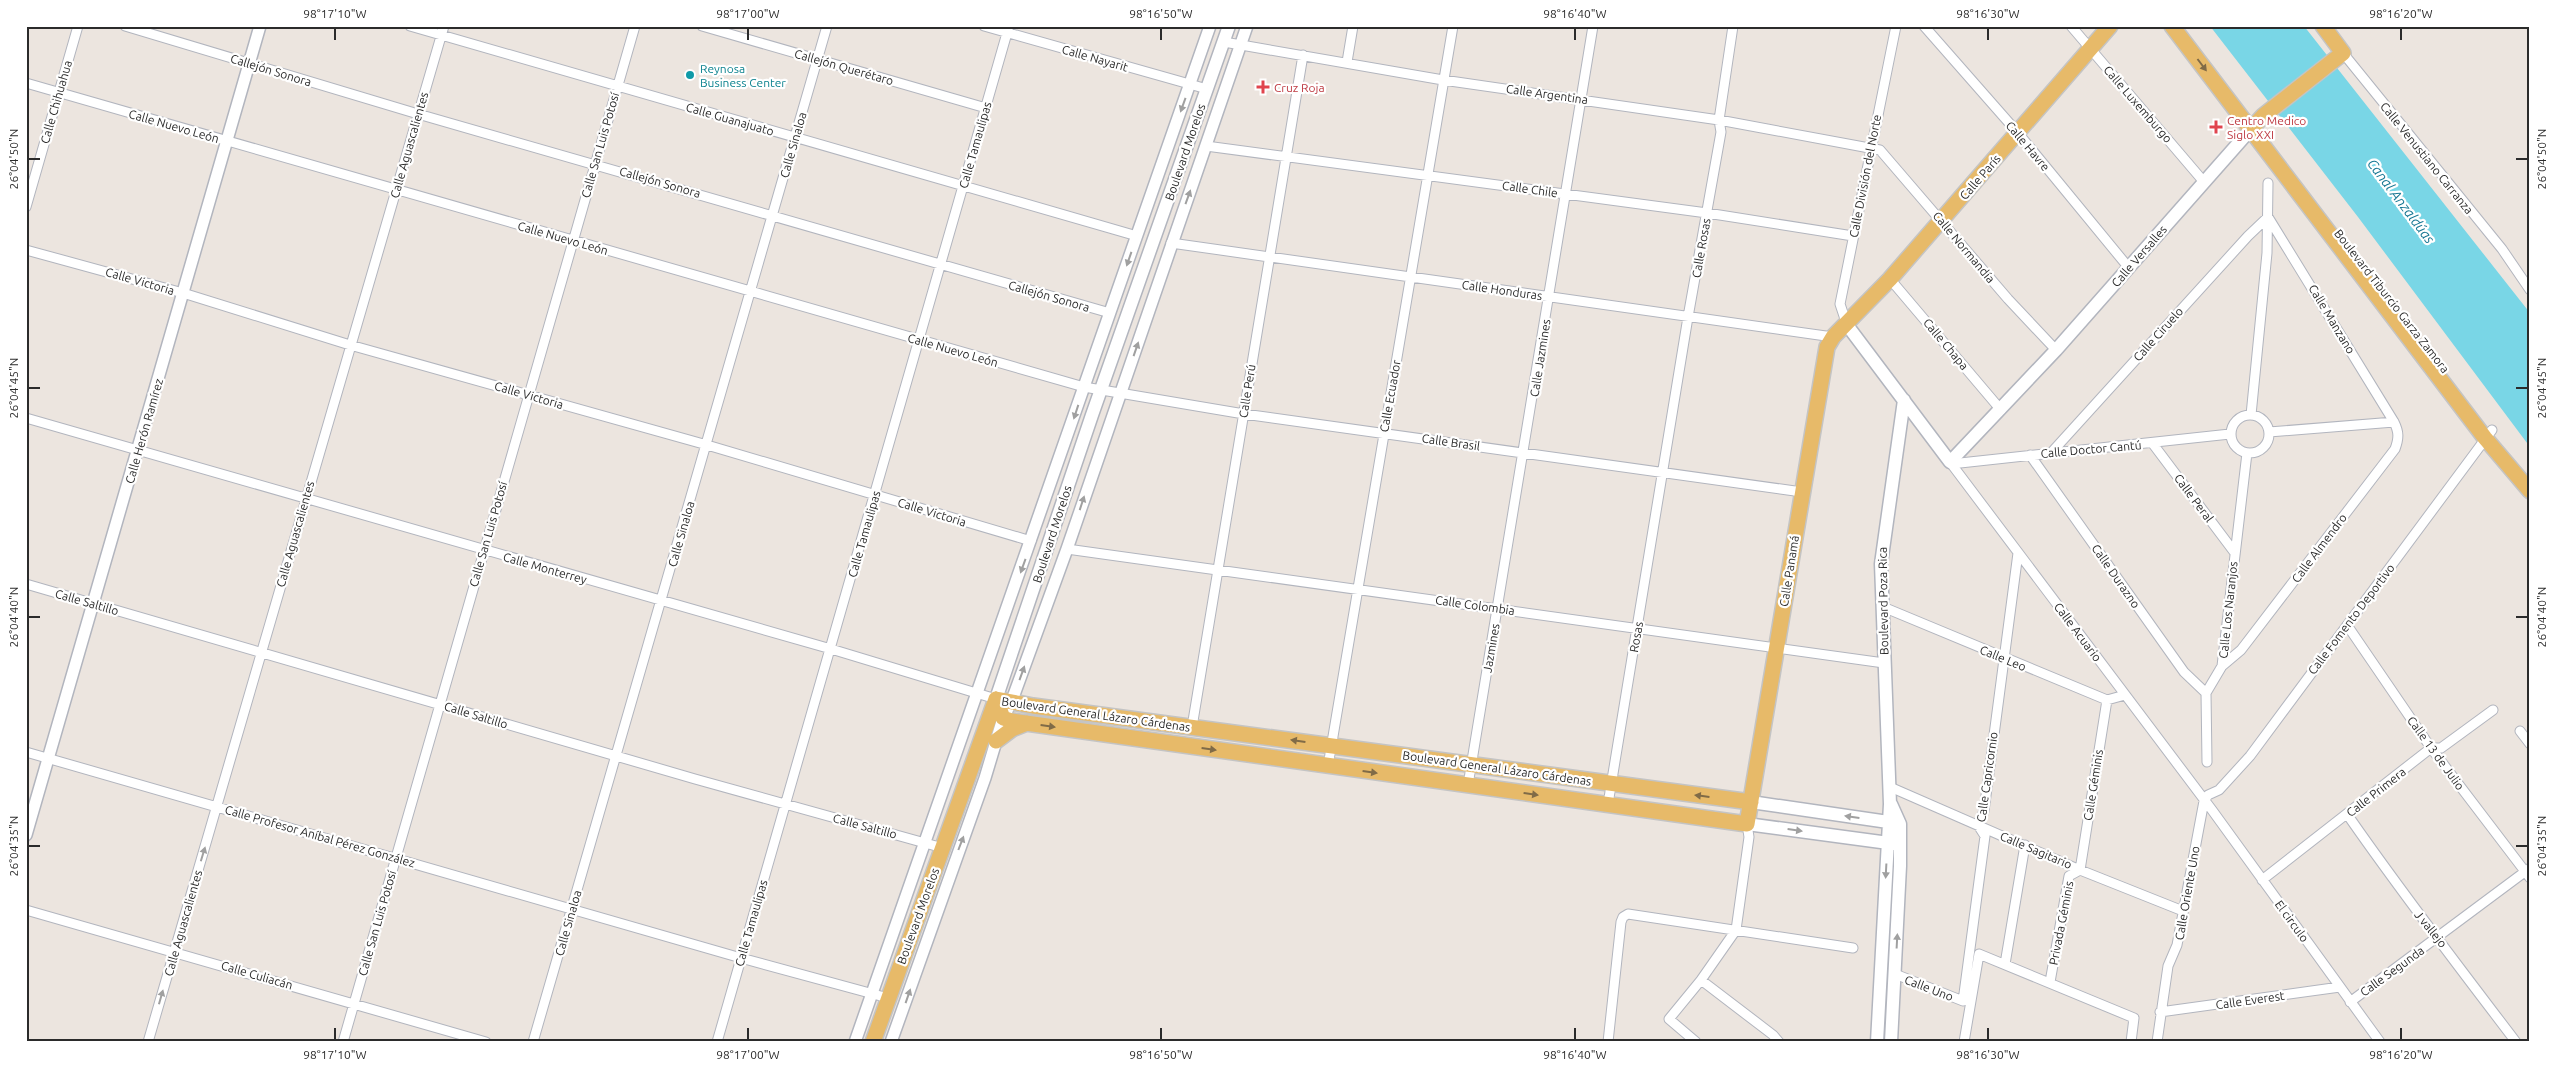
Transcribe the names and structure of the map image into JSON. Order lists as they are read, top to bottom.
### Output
{
  "streets": {
    "main road": [
      "Boulevard Morelos",
      "Calle Venustiano Carranza",
      "Calle París",
      "Calle Versalles",
      "Boulevard Tiburcio Garza Zamora",
      "Calle Panamá",
      "Boulevard Poza Rica",
      "Calle Acuario",
      "Boulevard General Lázaro Cárdenas"
    ],
    "street": [
      "Calle Nayarit",
      "Callejón Querétaro",
      "Callejón Sonora",
      "Calle Argentina",
      "Calle Chihuahua",
      "Calle Luxemburgo",
      "Calle Guanajuato",
      "Calle Nuevo León",
      "Calle Aguascalientes",
      "Calle San Luis Potosí",
      "Calle Sinaloa",
      "Calle Tamaulipas",
      "Calle Havre",
      "Calle División del Norte",
      "Calle Chile",
      "Calle Normandía",
      "Calle Rosas",
      "Calle Victoria",
      "Calle Honduras",
      "Calle Manzano",
      "Calle Ciruelo",
      "Calle Chapa",
      "Calle Jazmines",
      "Calle Perú",
      "Calle Ecuador",
      "Calle Herón Ramírez",
      "Calle Brasil",
      "Calle Doctor Cantú",
      "Calle Peral",
      "Calle Almendro",
      "Calle Monterrey",
      "Calle Durazno",
      "Calle Saltillo",
      "Calle Colombia",
      "Calle Los Naranjos",
      "Calle Fomento Deportivo",
      "Rosas",
      "Jazmines",
      "Calle Leo",
      "Calle 13 de Julio",
      "Calle Capricornio",
      "Calle Géminis",
      "Calle Primera",
      "Calle Profesor Aníbal Pérez González",
      "Calle Sagitario",
      "Calle Oriente Uno",
      "El circulo",
      "Privada Géminis",
      "J vallejo",
      "Calle Segunda",
      "Calle Culiacán",
      "Calle Uno",
      "Calle Everest"
    ]
  },
  "crossings": [
    ["Calle Nayarit", "Calle Tamaulipas"],
    ["Calle Nayarit", "Boulevard Morelos"],
    ["Callejón Querétaro", "Calle Sinaloa"],
    ["Callejón Querétaro", "Calle Tamaulipas"],
    ["Callejón Sonora", "Calle Aguascalientes"],
    ["Callejón Sonora", "Calle San Luis Potosí"],
    ["Callejón Sonora", "Calle Sinaloa"],
    ["Callejón Sonora", "Calle Tamaulipas"],
    ["Callejón Sonora", "Boulevard Morelos"],
    ["Callejón Sonora", "Calle Herón Ramírez"],
    ["Calle Argentina", "Boulevard Morelos"],
    ["Calle Argentina", "Calle División del Norte"],
    ["Calle Argentina", "Calle Normandía"],
    ["Calle Argentina", "Calle Rosas"],
    ["Calle Argentina", "Calle Jazmines"],
    ["Calle Argentina", "Calle Perú"],
    ["Calle Argentina", "Calle Ecuador"],
    ["Calle Chihuahua", "Calle Nuevo León"],
    ["Calle Luxemburgo", "Calle París"],
    ["Calle Luxemburgo", "Calle Versalles"],
    ["Calle Guanajuato", "Calle Aguascalientes"],
    ["Calle Guanajuato", "Calle San Luis Potosí"],
    ["Calle Guanajuato", "Calle Sinaloa"],
    ["Calle Guanajuato", "Calle Tamaulipas"],
    ["Calle Guanajuato", "Boulevard Morelos"],
    ["Calle Nuevo León", "Calle Aguascalientes"],
    ["Calle Nuevo León", "Calle San Luis Potosí"],
    ["Calle Nuevo León", "Calle Sinaloa"],
    ["Calle Nuevo León", "Calle Tamaulipas"],
    ["Calle Nuevo León", "Boulevard Morelos"],
    ["Calle Nuevo León", "Calle Herón Ramírez"],
    ["Calle Nuevo León", "Calle Brasil"],
    ["Calle Aguascalientes", "Calle Victoria"],
    ["Calle Aguascalientes", "Calle Monterrey"],
    ["Calle Aguascalientes", "Calle Saltillo"],
    ["Calle Aguascalientes", "Calle Profesor Aníbal Pérez González"],
    ["Calle Aguascalientes", "Calle Culiacán"],
    ["Calle San Luis Potosí", "Calle Victoria"],
    ["Calle San Luis Potosí", "Calle Monterrey"],
    ["Calle San Luis Potosí", "Calle Saltillo"],
    ["Calle San Luis Potosí", "Calle Profesor Aníbal Pérez González"],
    ["Calle San Luis Potosí", "Calle Culiacán"],
    ["Calle Sinaloa", "Calle Victoria"],
    ["Calle Sinaloa", "Calle Monterrey"],
    ["Calle Sinaloa", "Calle Saltillo"],
    ["Calle Sinaloa", "Calle Profesor Aníbal Pérez González"],
    ["Calle Tamaulipas", "Calle Victoria"],
    ["Calle Tamaulipas", "Calle Monterrey"],
    ["Calle Tamaulipas", "Calle Saltillo"],
    ["Calle Tamaulipas", "Calle Profesor Aníbal Pérez González"],
    ["Calle Havre", "Calle París"],
    ["Calle Havre", "Calle Versalles"],
    ["Boulevard Morelos", "Calle Chile"],
    ["Boulevard Morelos", "Calle Victoria"],
    ["Boulevard Morelos", "Calle Honduras"],
    ["Boulevard Morelos", "Calle Brasil"],
    ["Boulevard Morelos", "Calle Monterrey"],
    ["Boulevard Morelos", "Calle Saltillo"],
    ["Boulevard Morelos", "Calle Colombia"],
    ["Boulevard Morelos", "Boulevard General Lázaro Cárdenas"],
    ["Boulevard Morelos", "Calle Profesor Aníbal Pérez González"],
    ["Calle Venustiano Carranza", "Calle Versalles"],
    ["Calle División del Norte", "Calle París"],
    ["Calle División del Norte", "Calle Chile"],
    ["Calle División del Norte", "Calle Normandía"],
    ["Calle División del Norte", "Calle Panamá"],
    ["Calle División del Norte", "Calle Acuario"],
    ["Calle París", "Calle Normandía"],
    ["Calle París", "Calle Chapa"],
    ["Calle París", "Calle Panamá"],
    ["Calle París", "Calle Acuario"],
    ["Calle Chile", "Calle Rosas"],
    ["Calle Chile", "Calle Jazmines"],
    ["Calle Chile", "Calle Perú"],
    ["Calle Chile", "Calle Ecuador"],
    ["Calle Normandía", "Calle Versalles"],
    ["Calle Rosas", "Calle Honduras"],
    ["Calle Rosas", "Calle Brasil"],
    ["Calle Rosas", "Rosas"],
    ["Calle Versalles", "Boulevard Tiburcio Garza Zamora"],
    ["Calle Versalles", "Calle Chapa"],
    ["Calle Versalles", "Calle Doctor Cantú"],
    ["Calle Versalles", "Calle Acuario"],
    ["Calle Victoria", "Calle Herón Ramírez"],
    ["Calle Honduras", "Calle Jazmines"],
    ["Calle Honduras", "Calle Perú"],
    ["Calle Honduras", "Calle Ecuador"],
    ["Calle Honduras", "Calle Panamá"],
    ["Boulevard Tiburcio Garza Zamora", "Calle Fomento Deportivo"],
    ["Calle Manzano", "Calle Ciruelo"],
    ["Calle Manzano", "Calle Almendro"],
    ["Calle Ciruelo", "Calle Doctor Cantú"],
    ["Calle Jazmines", "Calle Brasil"],
    ["Calle Jazmines", "Jazmines"],
    ["Calle Perú", "Calle Brasil"],
    ["Calle Perú", "Calle Colombia"],
    ["Calle Perú", "Boulevard General Lázaro Cárdenas"],
    ["Calle Ecuador", "Calle Brasil"],
    ["Calle Ecuador", "Calle Colombia"],
    ["Calle Ecuador", "Boulevard General Lázaro Cárdenas"],
    ["Calle Herón Ramírez", "Calle Monterrey"],
    ["Calle Herón Ramírez", "Calle Saltillo"],
    ["Calle Herón Ramírez", "Calle Profesor Aníbal Pérez González"],
    ["Calle Brasil", "Calle Panamá"],
    ["Calle Brasil", "Rosas"],
    ["Calle Brasil", "Jazmines"],
    ["Calle Doctor Cantú", "Calle Peral"],
    ["Calle Doctor Cantú", "Calle Durazno"],
    ["Calle Doctor Cantú", "Calle Los Naranjos"],
    ["Calle Doctor Cantú", "Calle Acuario"],
    ["Calle Peral", "Calle Los Naranjos"],
    ["Calle Almendro", "Calle Los Naranjos"],
    ["Calle Monterrey", "Boulevard General Lázaro Cárdenas"],
    ["Calle Panamá", "Calle Colombia"],
    ["Calle Panamá", "Calle Acuario"],
    ["Calle Panamá", "Boulevard General Lázaro Cárdenas"],
    ["Calle Durazno", "Calle Los Naranjos"],
    ["Boulevard Poza Rica", "Calle Colombia"],
    ["Boulevard Poza Rica", "Calle Acuario"],
    ["Boulevard Poza Rica", "Calle Leo"],
    ["Boulevard Poza Rica", "Boulevard General Lázaro Cárdenas"],
    ["Boulevard Poza Rica", "Calle Sagitario"],
    ["Boulevard Poza Rica", "Calle Uno"],
    ["Calle Colombia", "Rosas"],
    ["Calle Colombia", "Jazmines"],
    ["Calle Fomento Deportivo", "Calle Acuario"],
    ["Calle Fomento Deportivo", "Calle 13 de Julio"],
    ["Calle Fomento Deportivo", "Calle Oriente Uno"],
    ["Calle Fomento Deportivo", "El circulo"],
    ["Calle Acuario", "Calle Capricornio"],
    ["Calle Acuario", "Calle Oriente Uno"],
    ["Calle Acuario", "El circulo"],
    ["Rosas", "Boulevard General Lázaro Cárdenas"],
    ["Jazmines", "Boulevard General Lázaro Cárdenas"],
    ["Calle Leo", "Calle Capricornio"],
    ["Calle Leo", "Calle Géminis"],
    ["Calle 13 de Julio", "Calle Primera"],
    ["Calle 13 de Julio", "Calle Segunda"],
    ["Calle Capricornio", "Calle Sagitario"],
    ["Calle Capricornio", "Calle Uno"],
    ["Calle Géminis", "Calle Sagitario"],
    ["Calle Géminis", "Privada Géminis"],
    ["Calle Primera", "El circulo"],
    ["Calle Primera", "J vallejo"],
    ["Calle Sagitario", "Calle Oriente Uno"],
    ["Calle Sagitario", "Privada Géminis"],
    ["Calle Oriente Uno", "El circulo"],
    ["Calle Oriente Uno", "Calle Everest"],
    ["El circulo", "Calle Segunda"],
    ["El circulo", "Calle Everest"],
    ["J vallejo", "Calle Segunda"]
  ],
  "water": ["Canal Anzaldúas"],
  "places": {
    "other": ["Reynosa Business Center"],
    "health": ["Cruz Roja", "Centro Medico Siglo XXI"]
  },
  "coordinates": [
    "98°17'10\"W",
    "98°17'00\"W",
    "98°16'50\"W",
    "98°16'40\"W",
    "98°16'30\"W",
    "98°16'20\"W",
    "26°04'50\"N",
    "26°04'45\"N",
    "26°04'40\"N",
    "26°04'35\"N"
  ]
}
